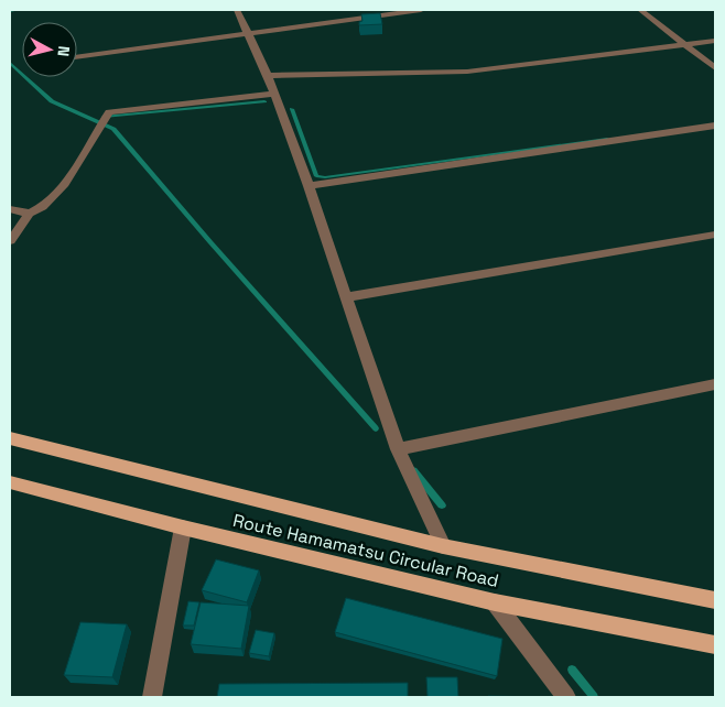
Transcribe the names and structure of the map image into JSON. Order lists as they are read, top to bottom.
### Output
{
  "streets": {
    "main road": ["Route Hamamatsu Circular Road"]
  },
  "north": "right"
}
